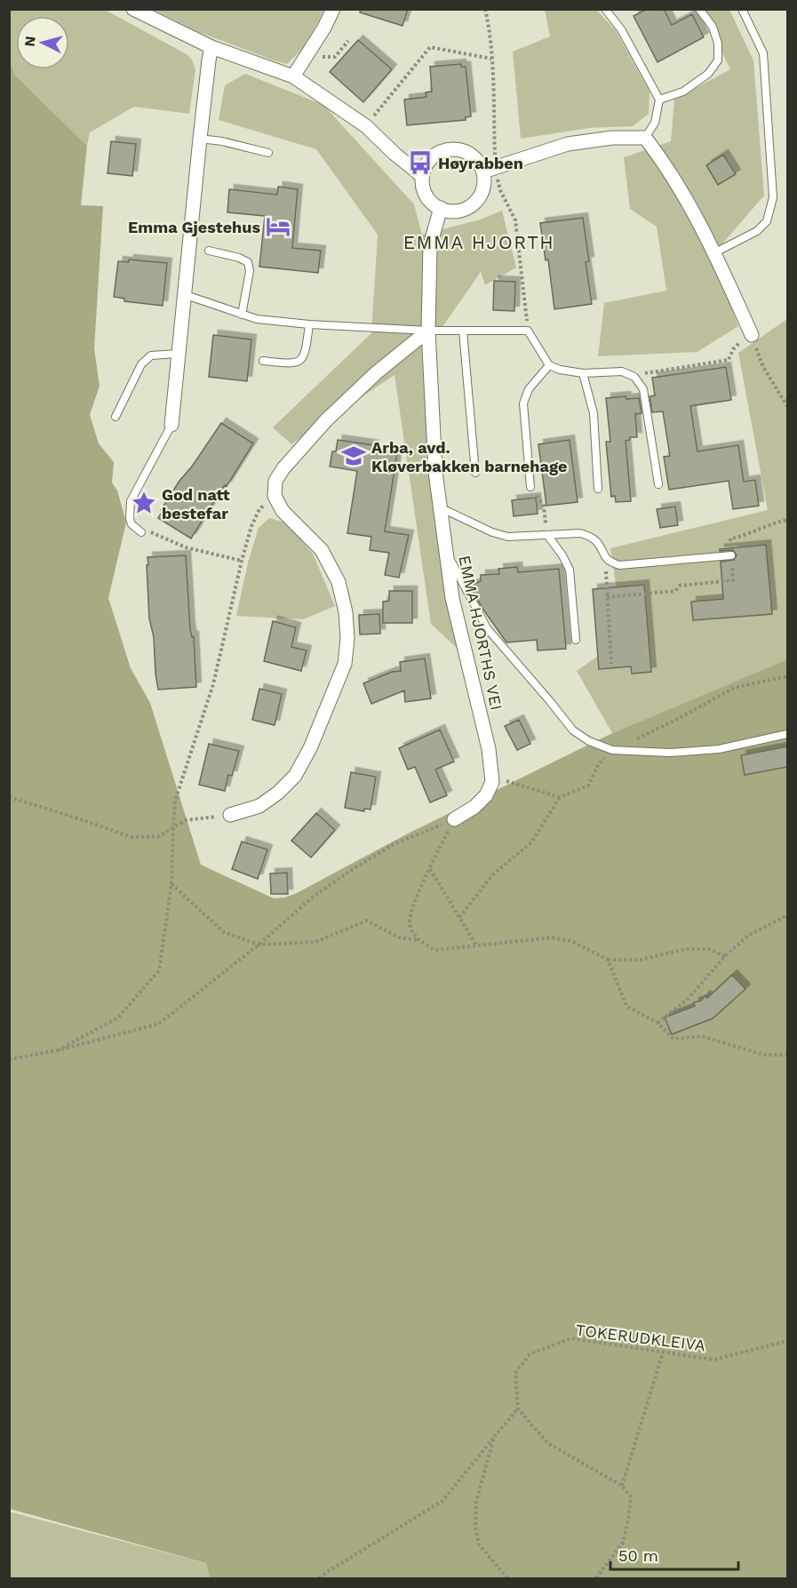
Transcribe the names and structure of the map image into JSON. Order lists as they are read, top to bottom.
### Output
{
  "streets": {
    "street": ["EMMA HJORTHS VEI"],
    "path": ["TOKERUDKLEIVA"]
  },
  "districts": ["EMMA HJORTH"],
  "places": {
    "bus stop": ["Høyrabben"],
    "hotel": ["Emma Gjestehus"],
    "school or university": ["Arba, avd. Kløverbakken barnehage"],
    "place": ["God natt bestefar"]
  },
  "scale_bar": "50 m",
  "north": "left"
}
